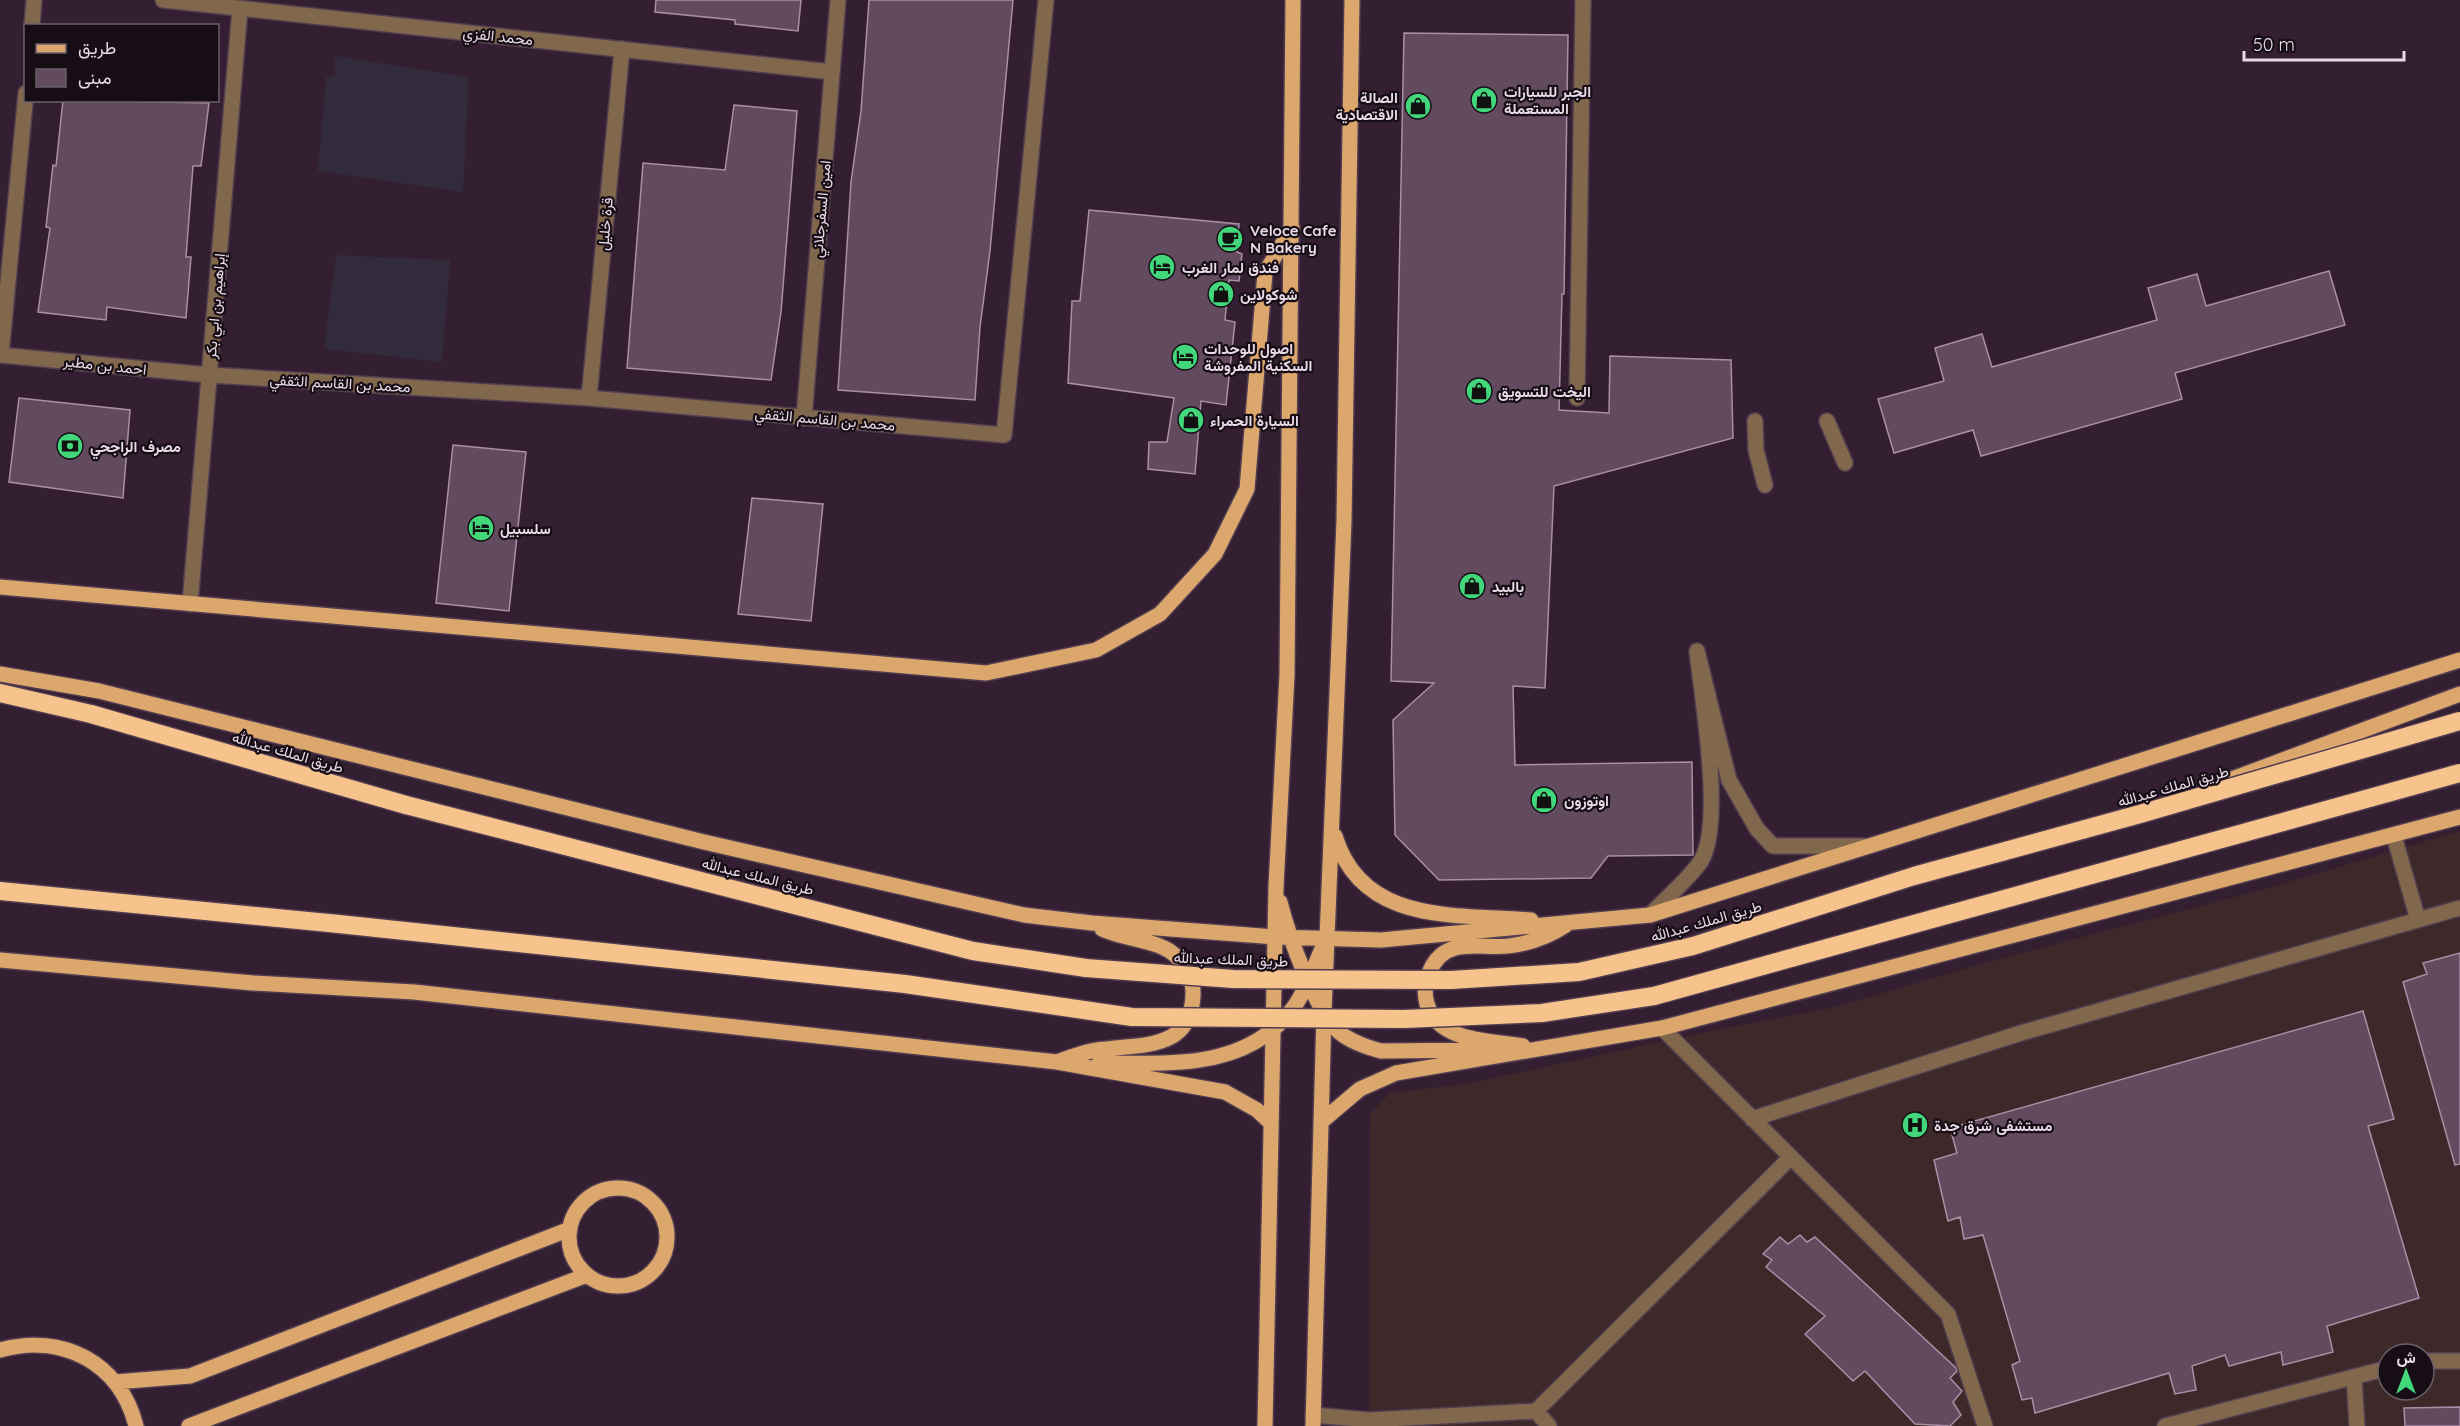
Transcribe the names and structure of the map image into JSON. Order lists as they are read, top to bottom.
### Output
{
  "streets": {
    "highway": ["طريق الملك عبدالله"],
    "street": [
      "محمد الفزي",
      "امين السفرجلاني",
      "قرة خليل",
      "إبراهيم بن ابي بكر",
      "احمد بن مطير",
      "محمد بن القاسم الثقفي"
    ]
  },
  "crossings": [
    ["محمد الفزي", "امين السفرجلاني"],
    ["محمد الفزي", "قرة خليل"],
    ["محمد الفزي", "إبراهيم بن ابي بكر"],
    ["امين السفرجلاني", "محمد بن القاسم الثقفي"],
    ["قرة خليل", "محمد بن القاسم الثقفي"],
    ["إبراهيم بن ابي بكر", "احمد بن مطير"],
    ["إبراهيم بن ابي بكر", "محمد بن القاسم الثقفي"],
    ["احمد بن مطير", "محمد بن القاسم الثقفي"]
  ],
  "places": {
    "shop": [
      "الجبر للسيارات المستعملة",
      "الصالة الاقتصادية",
      "شوكولاين",
      "اليخت للتسويق",
      "السيارة الحمراء",
      "بالبيد",
      "اوتوزون"
    ],
    "cafe": ["Veloce Cafe N Bakery"],
    "hotel": ["فندق لمار الغرب", "اصول للوحدات السكنية المفروشة", "سلسبيل"],
    "bank": ["مصرف الراجحي"],
    "hospital": ["مستشفى شرق جدة"]
  },
  "legend": ["طريق", "مبنى"],
  "scale_bar": "50 m",
  "north": "top"
}
